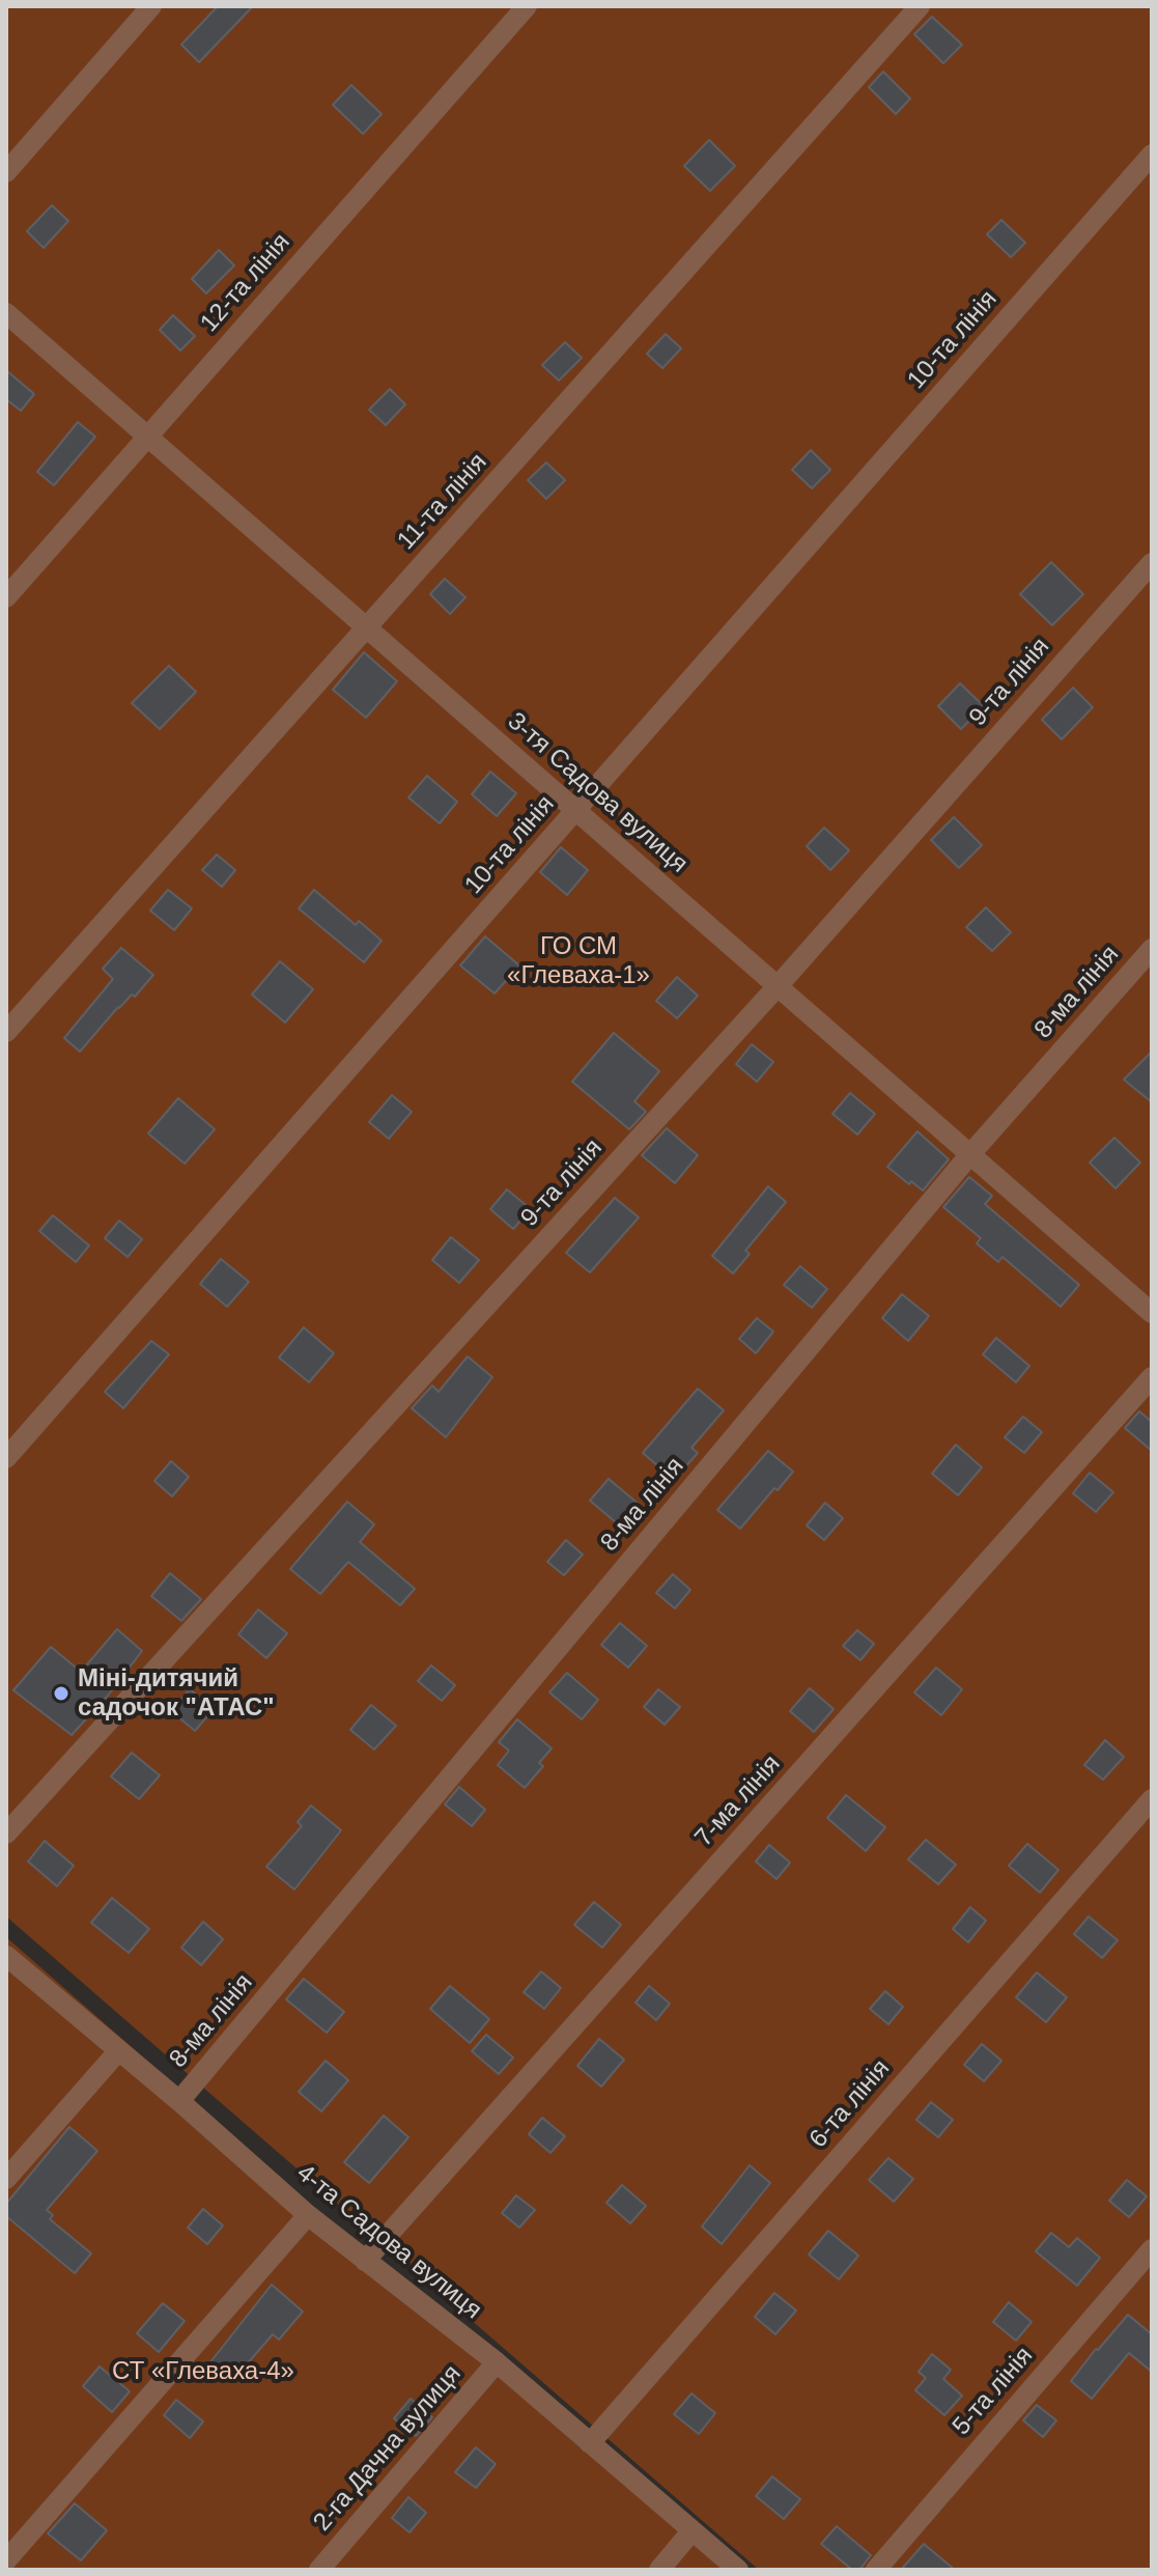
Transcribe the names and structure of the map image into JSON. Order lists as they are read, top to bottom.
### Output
{
  "streets": {
    "street": [
      "12-та лінія",
      "10-та лінія",
      "11-та лінія",
      "9-та лінія",
      "3-тя Садова вулиця",
      "8-ма лінія",
      "7-ма лінія",
      "6-та лінія",
      "4-та Садова вулиця",
      "5-та лінія",
      "2-га Дачна вулиця"
    ]
  },
  "crossings": [
    ["12-та лінія", "3-тя Садова вулиця"],
    ["10-та лінія", "3-тя Садова вулиця"],
    ["11-та лінія", "3-тя Садова вулиця"],
    ["9-та лінія", "3-тя Садова вулиця"],
    ["3-тя Садова вулиця", "8-ма лінія"],
    ["8-ма лінія", "4-та Садова вулиця"],
    ["7-ма лінія", "4-та Садова вулиця"],
    ["6-та лінія", "4-та Садова вулиця"],
    ["4-та Садова вулиця", "2-га Дачна вулиця"]
  ],
  "parks": ["ГО СМ «Глеваха-1»", "СТ «Глеваха-4»"],
  "places": ["Міні-дитячий садочок \"АТАС\""]
}
